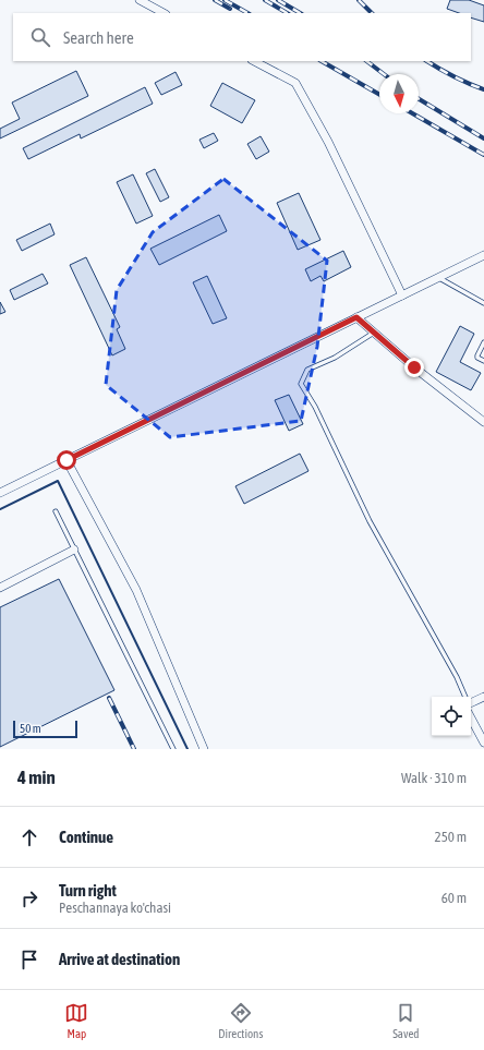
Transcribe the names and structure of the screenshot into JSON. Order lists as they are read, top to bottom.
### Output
{
  "scale_bar": "50 m",
  "north": "bottom",
  "page": {
    "search": "Search here",
    "scale": "50 m",
    "heading": ["4 min", "Walk · 310 m"],
    "list": [
      ["Continue", "250 m"],
      ["Turn right", "Peschannaya ko'chasi", "60 m"],
      "Arrive at destination"
    ],
    "nav": ["Map", "Directions", "Saved"]
  }
}
